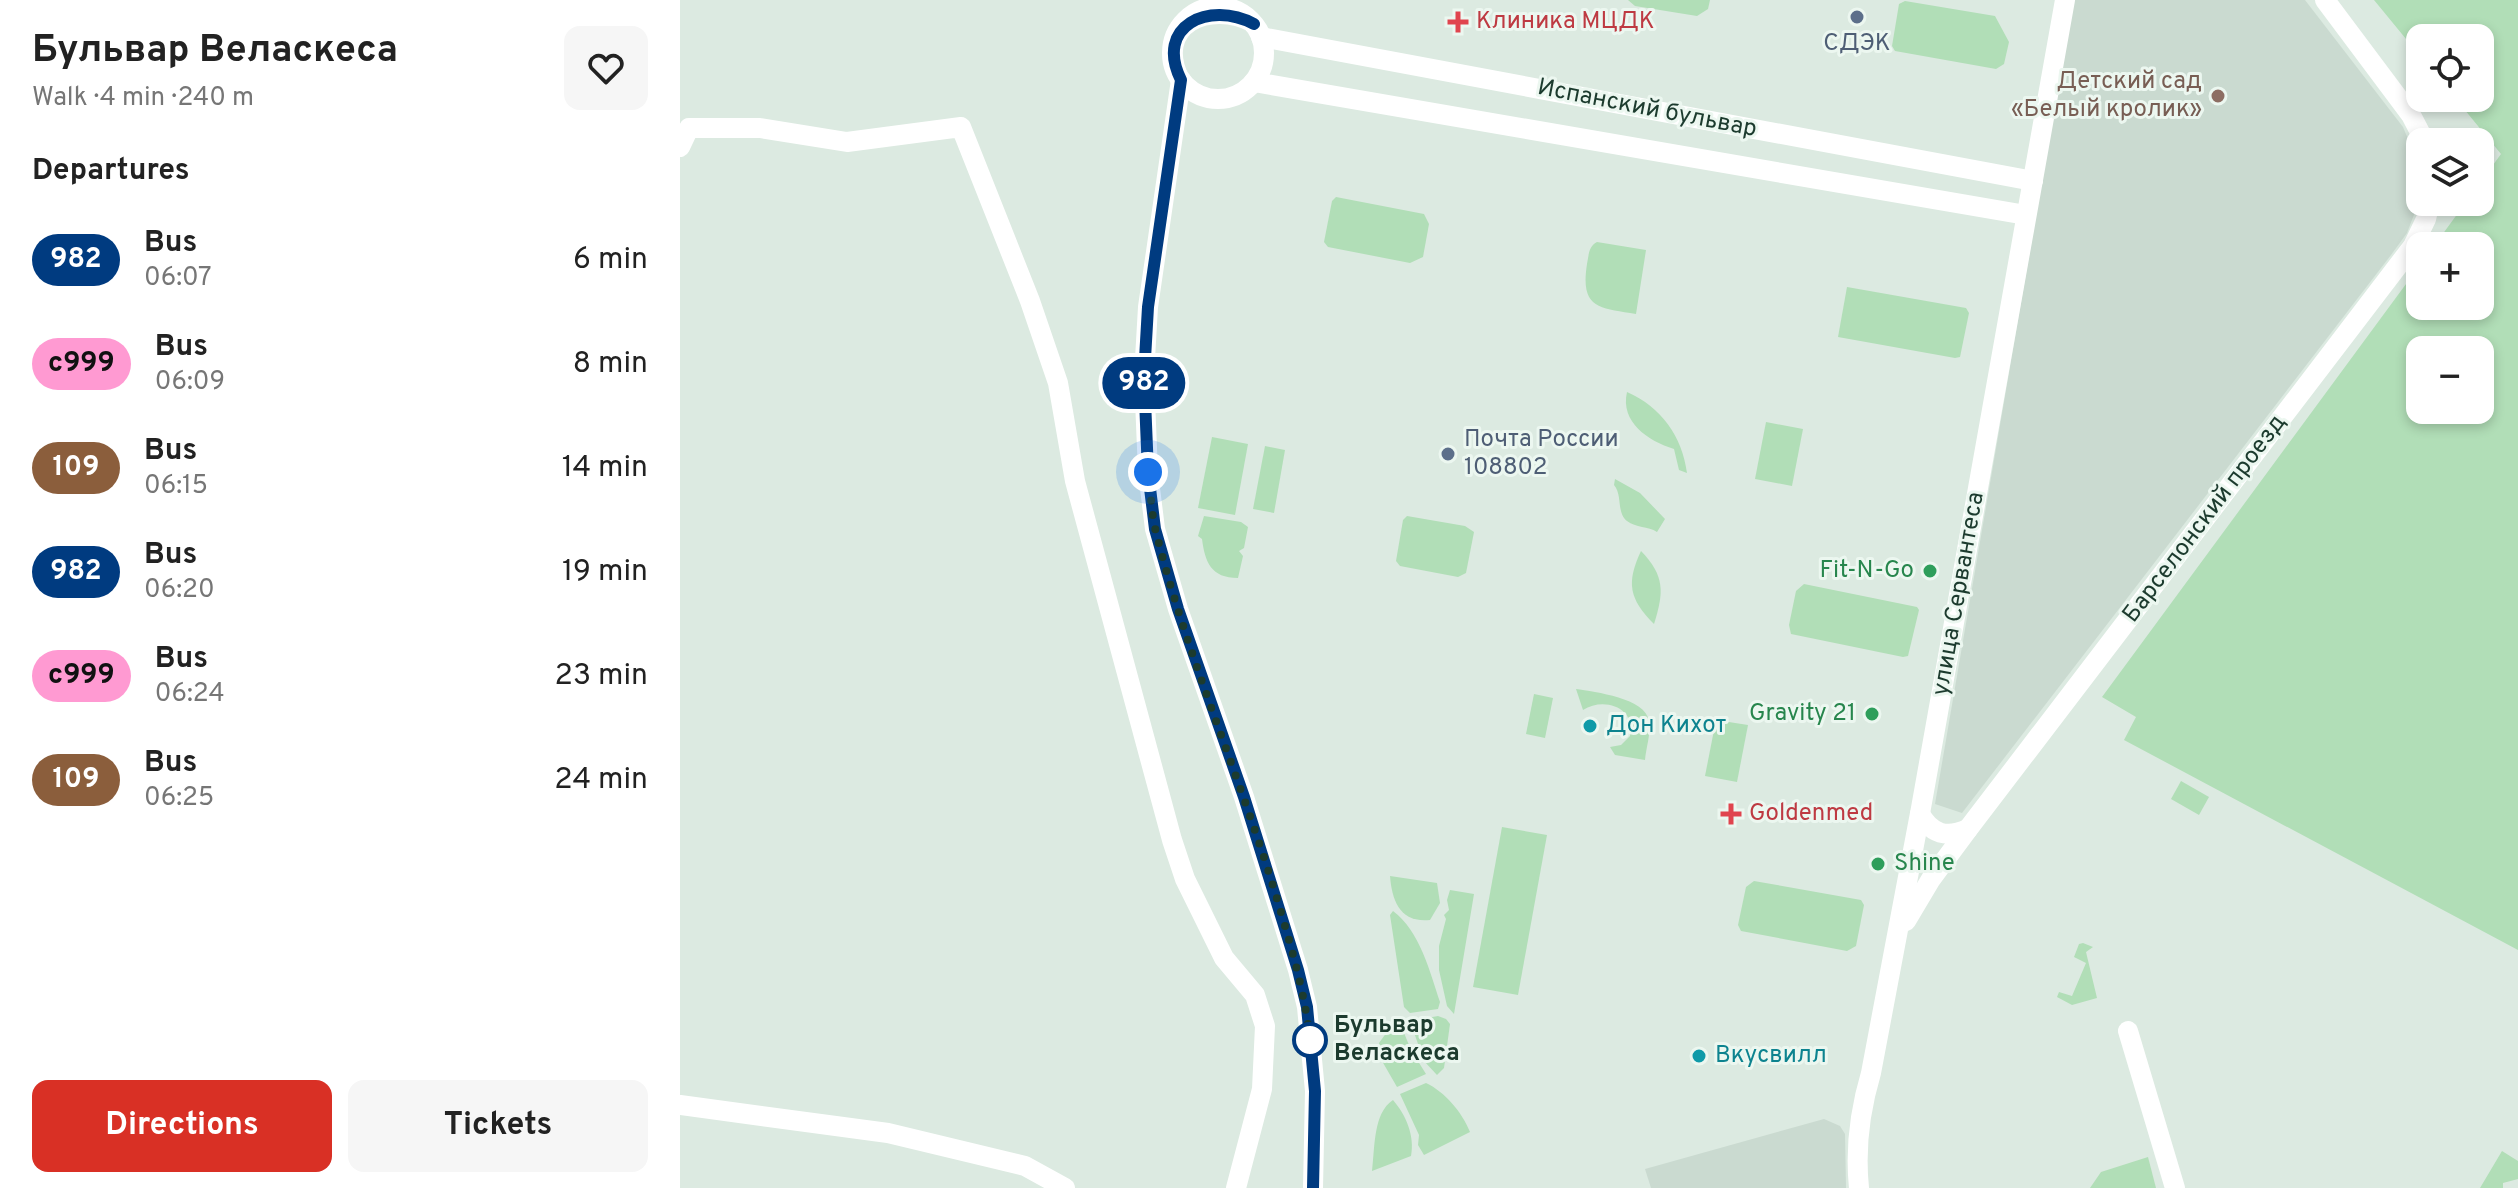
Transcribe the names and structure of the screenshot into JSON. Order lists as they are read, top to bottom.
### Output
{
  "streets": {
    "street": ["Испанский бульвар", "Барселонский проезд", "улица Сервантеса"]
  },
  "crossings": [
    ["Испанский бульвар", "улица Сервантеса"],
    ["Барселонский проезд", "улица Сервантеса"]
  ],
  "places": {
    "other": [
      "СДЭК",
      "Детский сад «Белый кролик»",
      "Почта России 108802",
      "Fit-N-Go",
      "Gravity 21",
      "Дон Кихот",
      "Shine",
      "Бульвар Веласкеса",
      "Вкусвилл"
    ],
    "health": ["Клиника МЦДК", "Goldenmed"]
  },
  "lines": ["bus line 982"],
  "page": {
    "heading": [
      ["Бульвар Веласкеса", "Walk · 4 min · 240 m"],
      "Departures"
    ],
    "on_map": "982",
    "map_buttons": ["+", "−"],
    "list": [
      {
        "mark": "982",
        "name": "Bus",
        "note": "06:07",
        "value": "6 min"
      },
      {
        "mark": "с999",
        "name": "Bus",
        "note": "06:09",
        "value": "8 min"
      },
      {
        "mark": "109",
        "name": "Bus",
        "note": "06:15",
        "value": "14 min"
      },
      {
        "mark": "982",
        "name": "Bus",
        "note": "06:20",
        "value": "19 min"
      },
      {
        "mark": "с999",
        "name": "Bus",
        "note": "06:24",
        "value": "23 min"
      },
      {
        "mark": "109",
        "name": "Bus",
        "note": "06:25",
        "value": "24 min"
      }
    ],
    "buttons": ["Directions", "Tickets"]
  }
}
